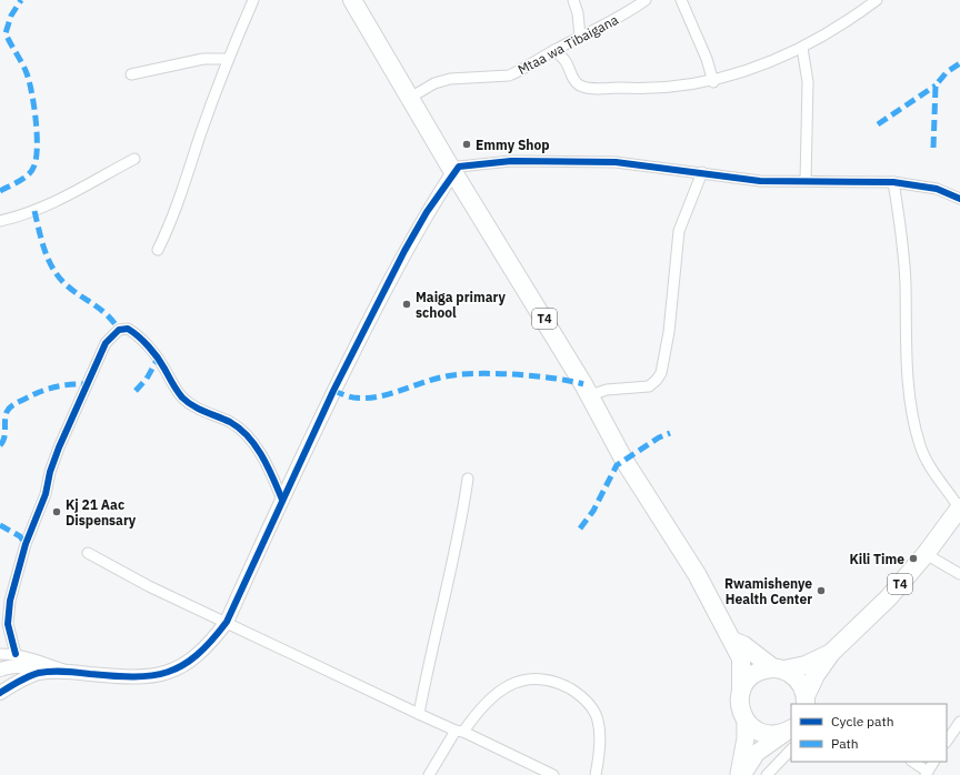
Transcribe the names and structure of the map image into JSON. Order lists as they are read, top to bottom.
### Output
{
  "streets": {
    "highway": ["T4"],
    "street": ["Mtaa wa Tibaigana"]
  },
  "crossings": [
    ["Mtaa wa Tibaigana", "T4"]
  ],
  "places": [
    "Emmy Shop",
    "Maiga primary school",
    "Kj 21 Aac Dispensary",
    "Kili Time",
    "Rwamishenye Health Center"
  ],
  "legend": ["Cycle path", "Path"]
}
